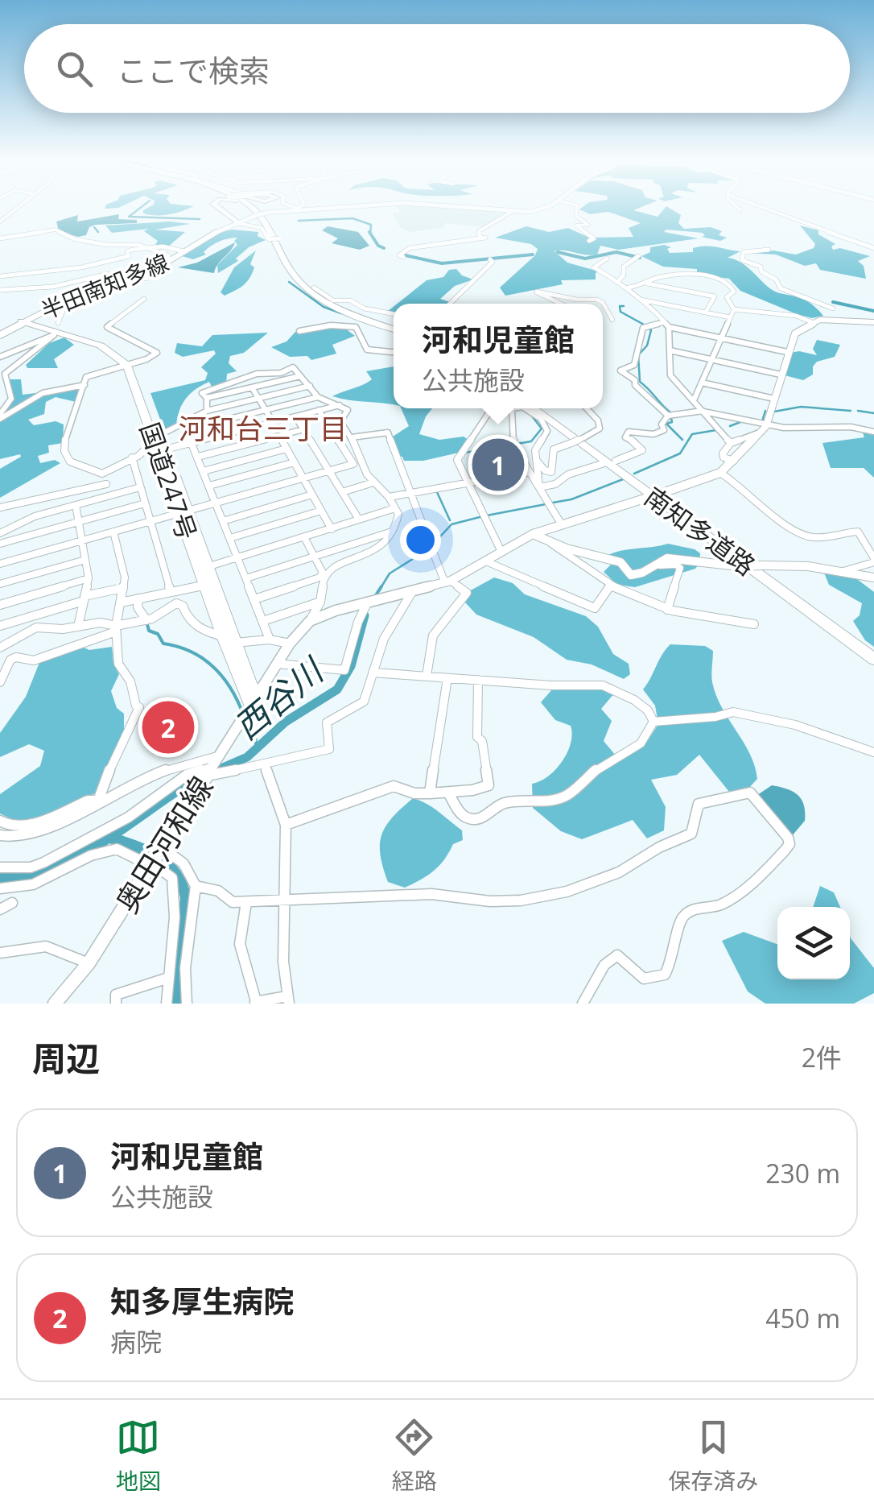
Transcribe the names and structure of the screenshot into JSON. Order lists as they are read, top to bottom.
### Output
{
  "streets": {
    "highway": ["国道247号", "南知多道路"],
    "main road": ["半田南知多線", "奥田河和線"]
  },
  "crossings": [
    ["国道247号", "奥田河和線"]
  ],
  "districts": ["河和台三丁目"],
  "water": ["西谷川"],
  "page": {
    "search": "ここで検索",
    "popup": ["河和児童館", "公共施設"],
    "pins": ["1", "2"],
    "heading": ["周辺", "2件"],
    "list": [
      {
        "mark": "1",
        "name": "河和児童館",
        "note": "公共施設",
        "value": "230 m"
      },
      {
        "mark": "2",
        "name": "知多厚生病院",
        "note": "病院",
        "value": "450 m"
      }
    ],
    "nav": ["地図", "経路", "保存済み"]
  }
}
